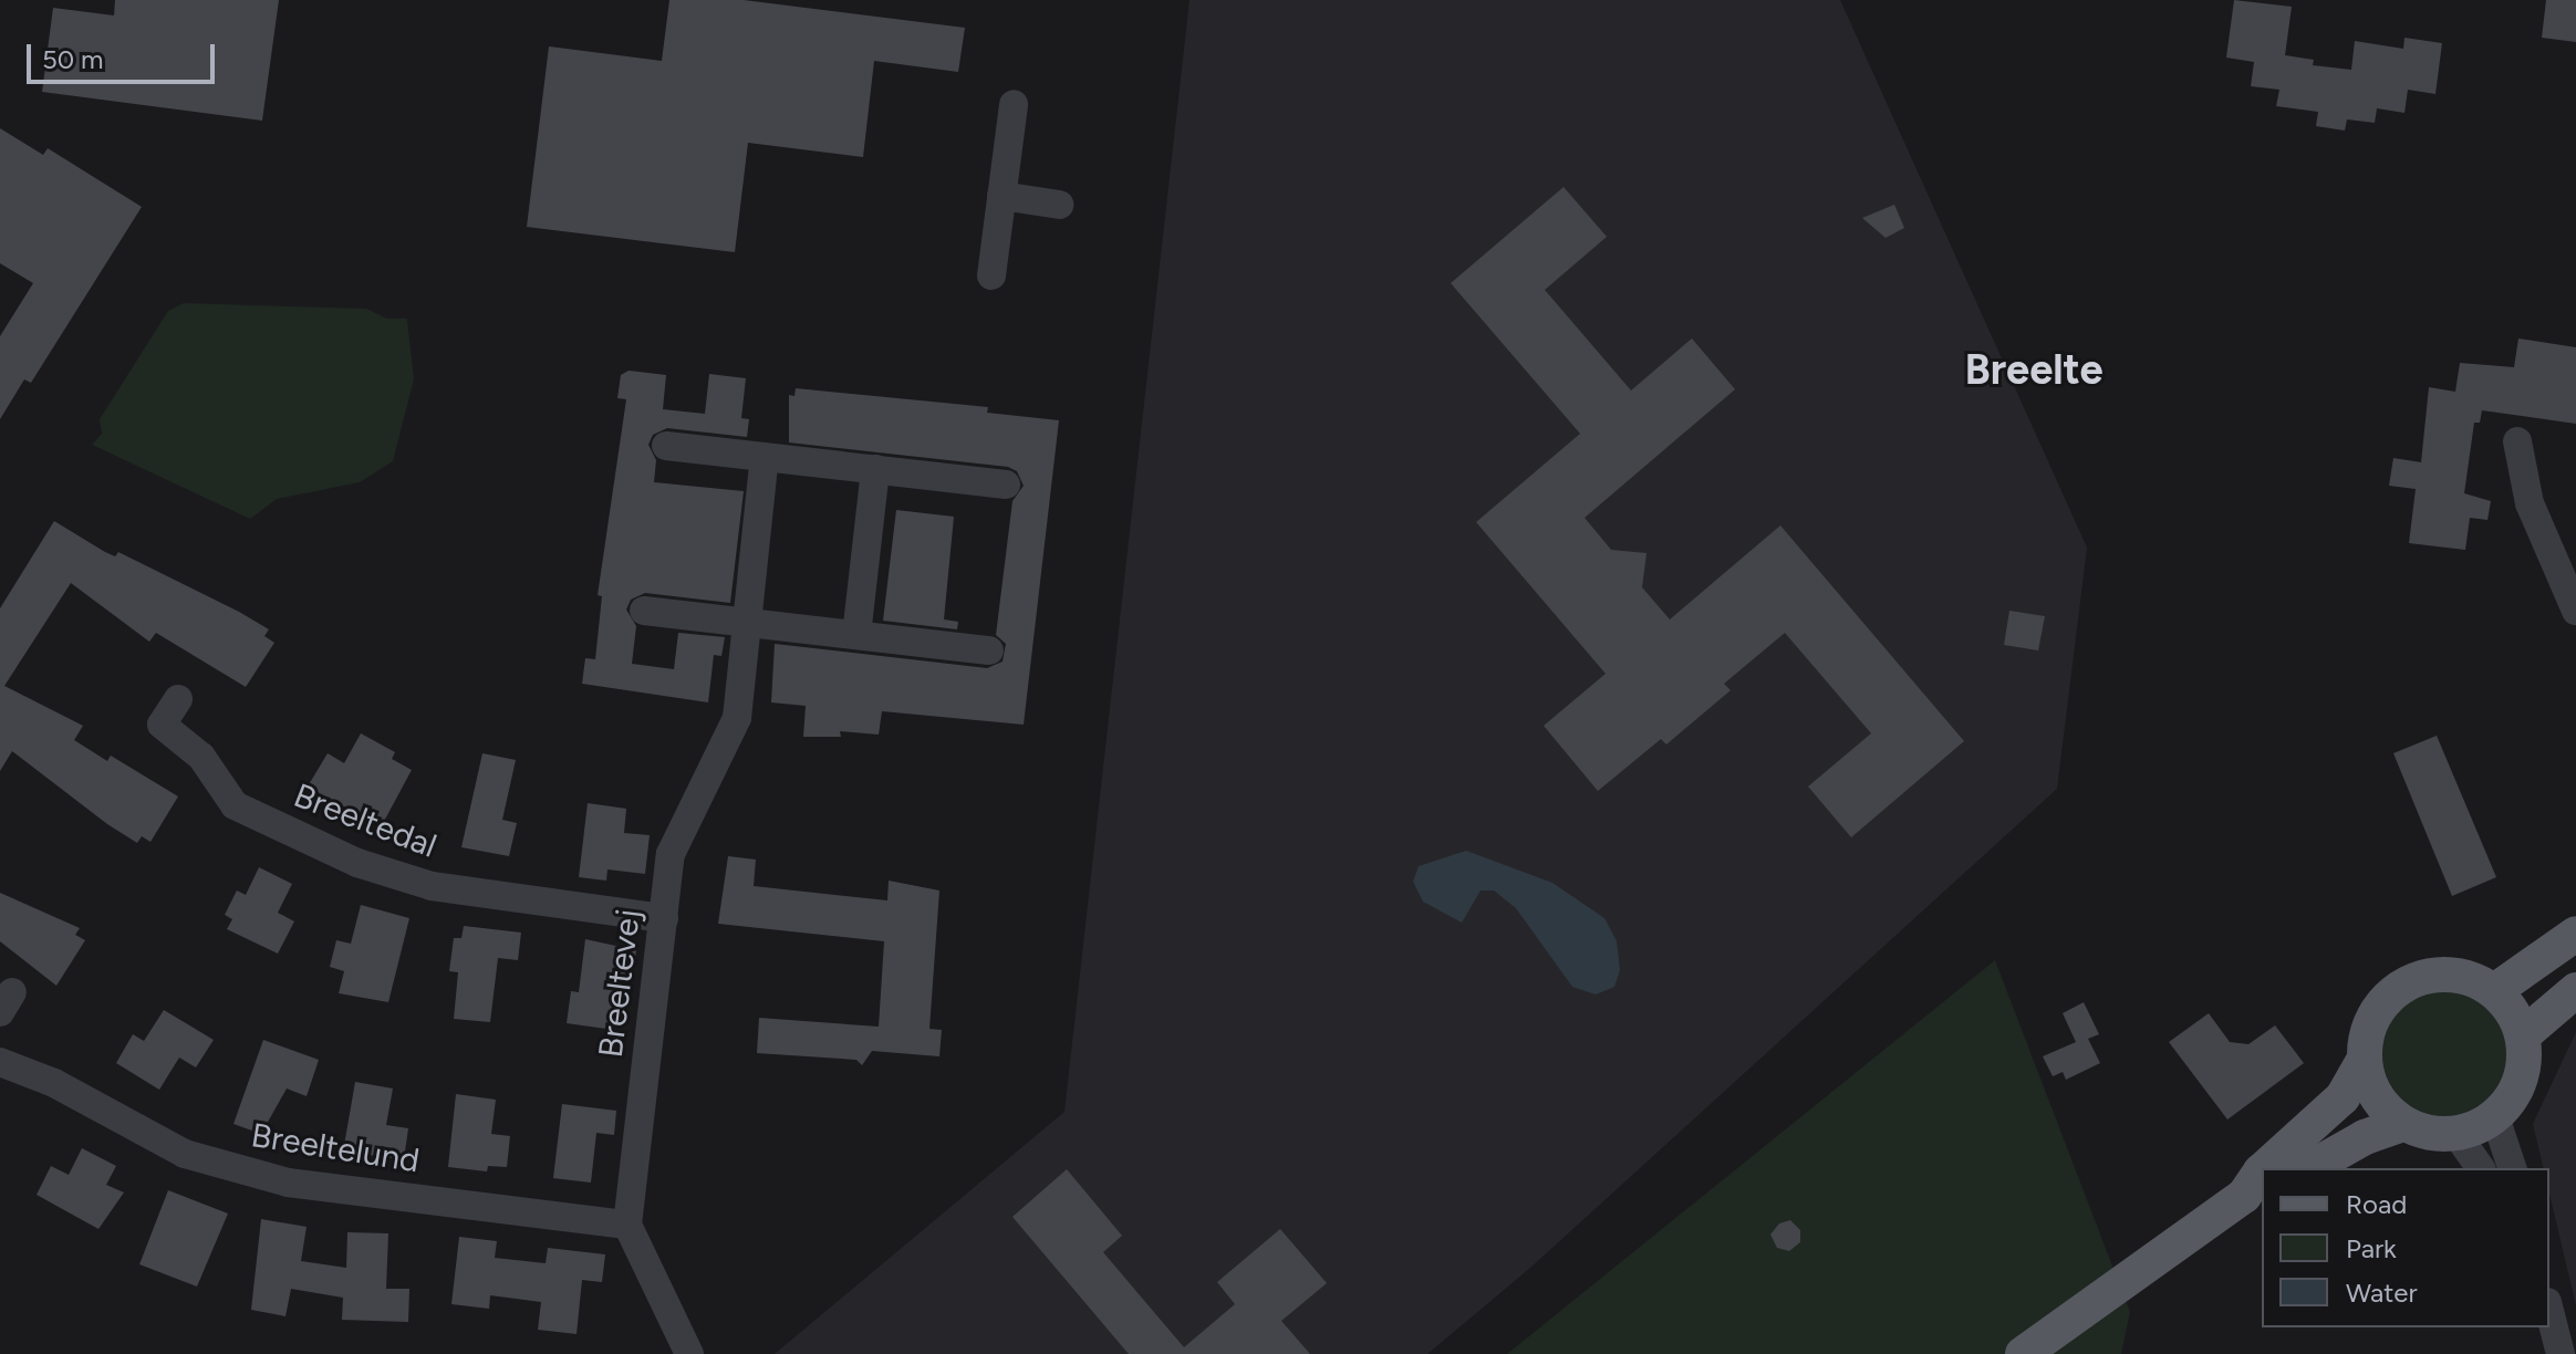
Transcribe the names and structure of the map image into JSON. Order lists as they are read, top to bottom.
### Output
{
  "streets": {
    "street": ["Breeltedal", "Breeltevej", "Breeltelund"]
  },
  "crossings": [
    ["Breeltedal", "Breeltevej"],
    ["Breeltevej", "Breeltelund"]
  ],
  "districts": ["Breelte"],
  "legend": ["Road", "Park", "Water"],
  "scale_bar": "50 m"
}
